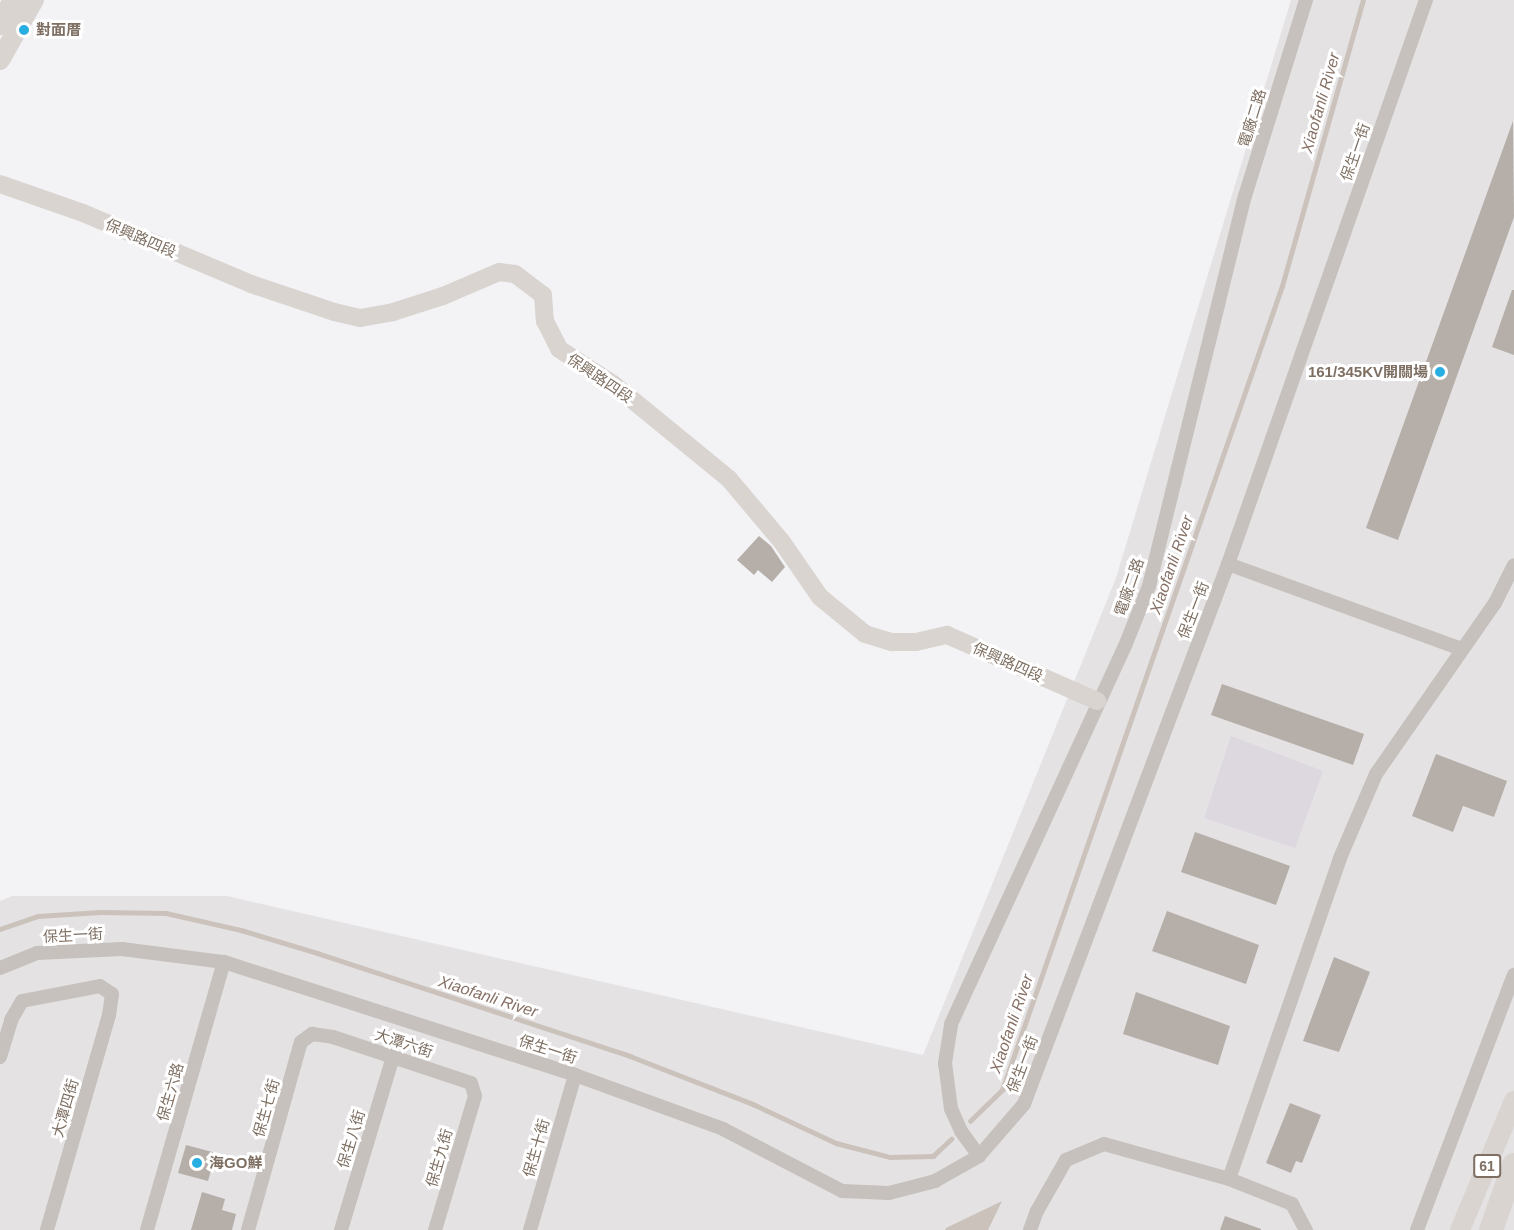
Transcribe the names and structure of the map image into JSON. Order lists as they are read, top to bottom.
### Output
{
  "streets": {
    "highway": ["61"],
    "street": [
      "電廠二路",
      "保生一街",
      "保興路四段",
      "大潭六街",
      "保生六路",
      "大潭四街",
      "保生七街",
      "保生八街",
      "保生十街",
      "保生九街"
    ]
  },
  "crossings": [
    ["電廠二路", "保生一街"],
    ["電廠二路", "保興路四段"],
    ["保生一街", "保生六路"],
    ["保生一街", "保生十街"],
    ["大潭六街", "保生七街"],
    ["大潭六街", "保生八街"],
    ["大潭六街", "保生九街"]
  ],
  "water": ["Xiaofanli River"],
  "places": ["對面厝", "161/345KV開關場", "海GO鮮"]
}
